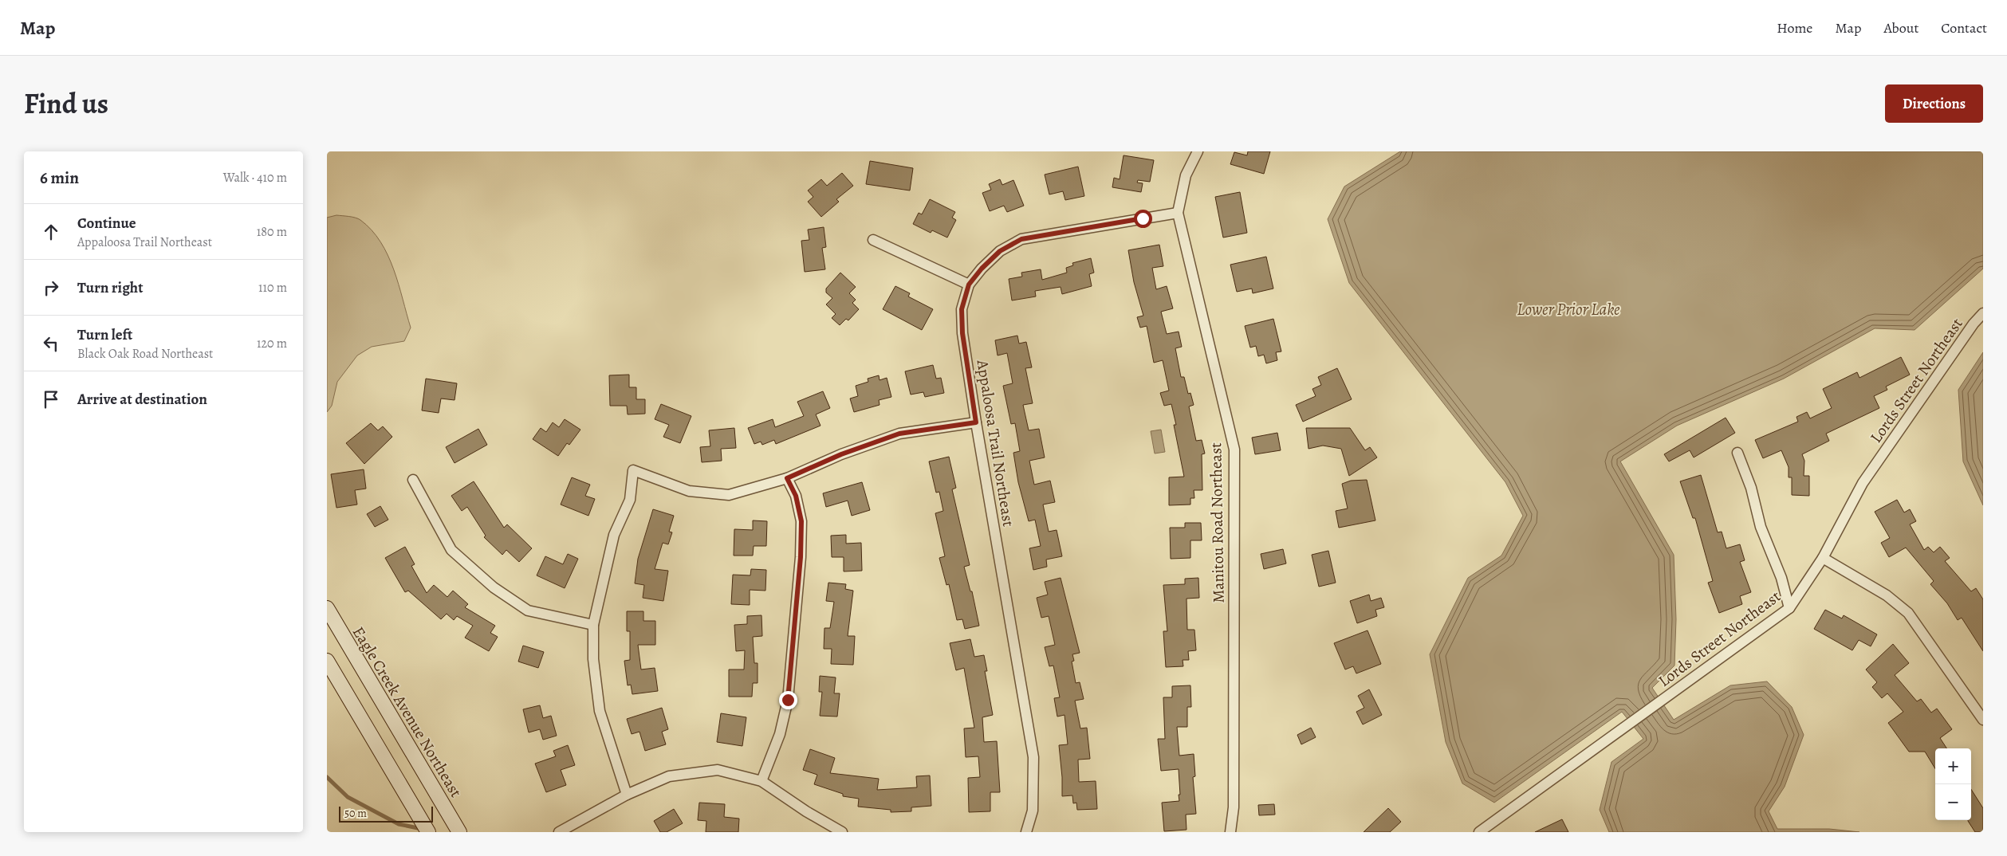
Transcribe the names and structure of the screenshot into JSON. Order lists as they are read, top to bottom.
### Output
{
  "streets": {
    "main road": ["Eagle Creek Avenue Northeast"],
    "street": ["Lords Street Northeast", "Appaloosa Trail Northeast", "Manitou Road Northeast"]
  },
  "crossings": [
    ["Appaloosa Trail Northeast", "Manitou Road Northeast"]
  ],
  "water": ["Lower Prior Lake"],
  "scale_bar": "50 m",
  "page": {
    "header": "Map",
    "nav": [
      "Home",
      "Map",
      "About",
      "Contact"
    ],
    "title": "Find us",
    "buttons": "Directions",
    "heading": ["6 min", "Walk · 410 m"],
    "list": [
      ["Continue", "Appaloosa Trail Northeast", "180 m"],
      ["Turn right", "110 m"],
      ["Turn left", "Black Oak Road Northeast", "120 m"],
      "Arrive at destination"
    ],
    "map_buttons": ["+", "−"],
    "scale": "50 m"
  }
}
